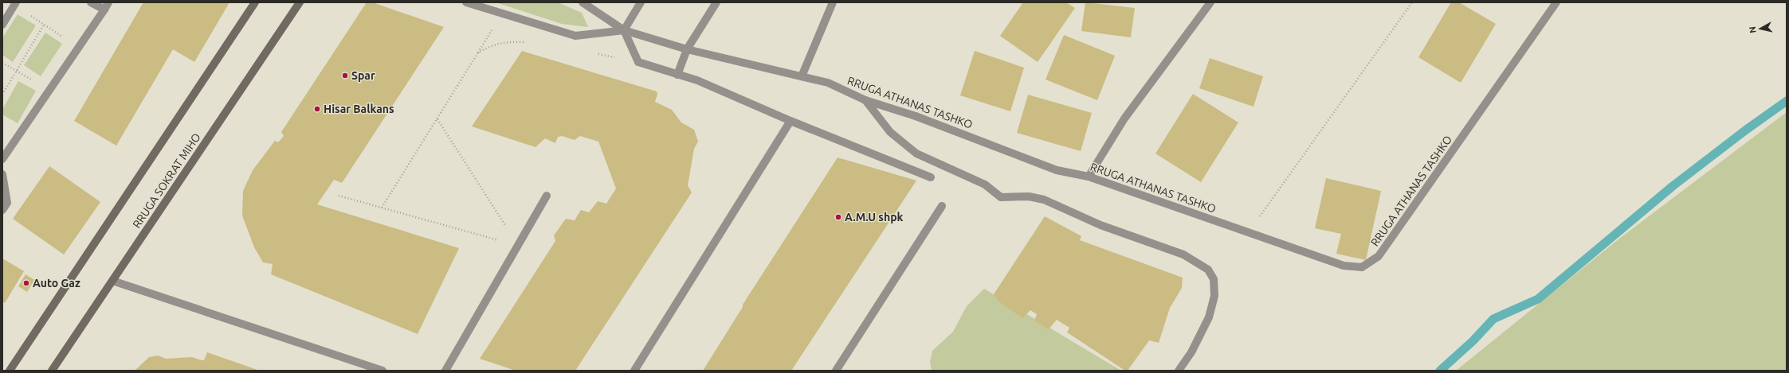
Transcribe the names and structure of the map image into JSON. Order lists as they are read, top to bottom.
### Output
{
  "streets": {
    "main road": ["RRUGA SOKRAT MIHO"],
    "street": ["RRUGA ATHANAS TASHKO"]
  },
  "places": [
    "Spar",
    "Hisar Balkans",
    "A.M.U shpk",
    "Auto Gaz"
  ],
  "north": "left"
}
